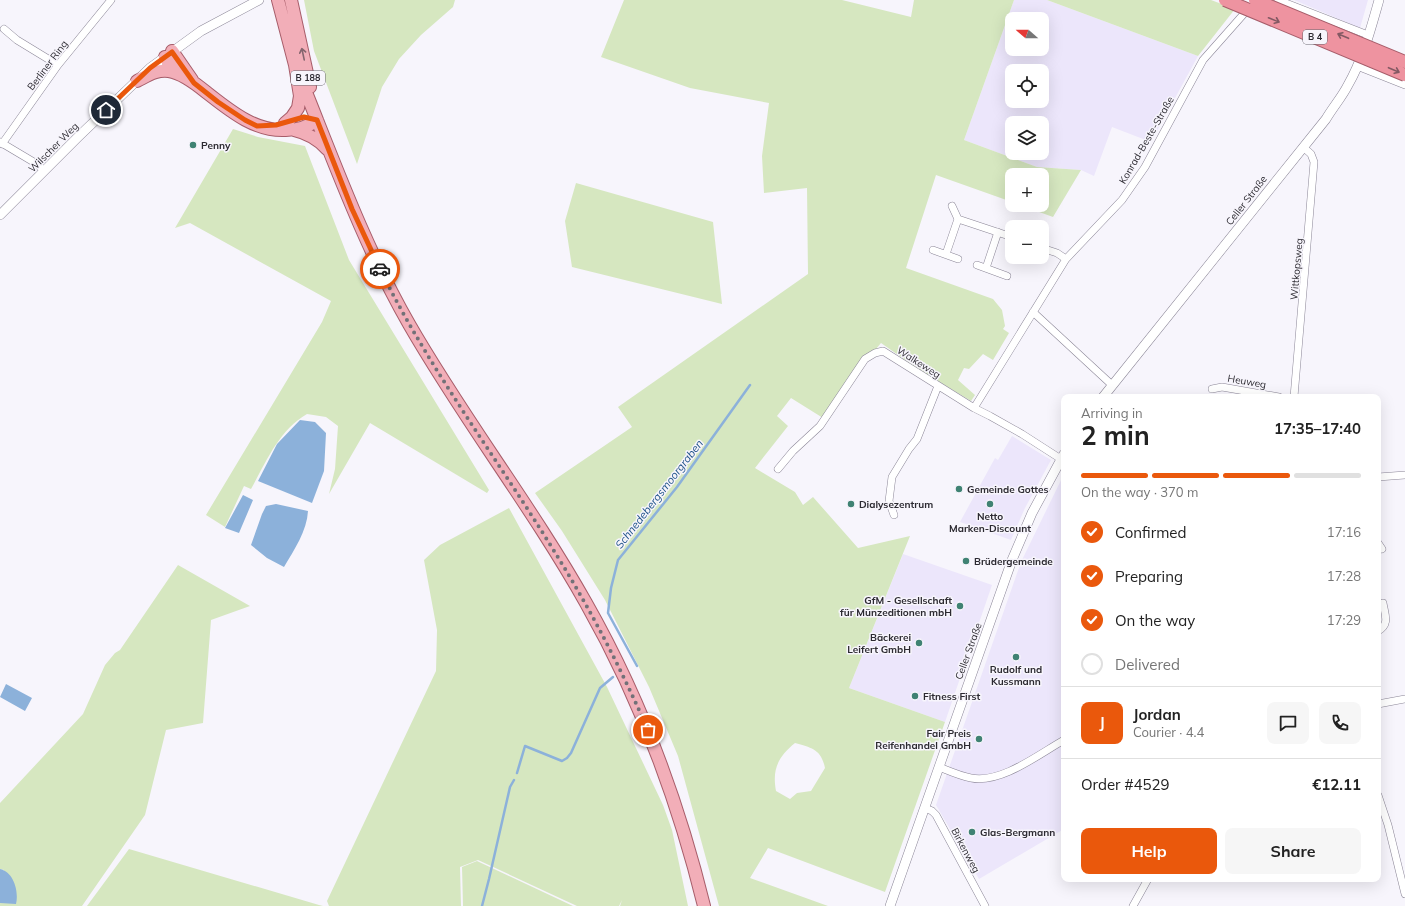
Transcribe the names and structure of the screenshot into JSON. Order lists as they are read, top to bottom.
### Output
{
  "streets": {
    "highway": ["B 4"],
    "main road": ["B 188"],
    "street": [
      "Berliner Ring",
      "Konrad-Beste-Straße",
      "Wilscher Weg",
      "Celler Straße",
      "Wittkopsweg",
      "Walkeweg",
      "Heuweg",
      "Birkenweg"
    ]
  },
  "crossings": [
    ["B 4", "Konrad-Beste-Straße"],
    ["Konrad-Beste-Straße", "Walkeweg"],
    ["Celler Straße", "Wittkopsweg"],
    ["Celler Straße", "Birkenweg"]
  ],
  "water": ["Schnedebergsmoorgraben"],
  "places": [
    "Penny",
    "Gemeinde Gottes",
    "Dialysezentrum",
    "Netto Marken-Discount",
    "Brüdergemeinde",
    "GfM - Gesellschaft für Münzeditionen mbH",
    "Bäckerei Leifert GmbH",
    "Rudolf und Kussmann",
    "Fitness First",
    "Fair Preis Reifenhandel GmbH",
    "Glas-Bergmann"
  ],
  "north": "left",
  "page": {
    "map_buttons": ["+", "−"],
    "heading": ["2 min", "Arriving in", "17:35–17:40"],
    "panel": [
      "Jordan",
      "Courier · 4.4",
      "Order #4529",
      "€12.11"
    ],
    "bar": "On the way · 370 m",
    "list": [
      ["Confirmed", "17:16"],
      ["Preparing", "17:28"],
      ["On the way", "17:29"],
      "Delivered"
    ],
    "round": "J",
    "buttons": ["Help", "Share"]
  }
}
